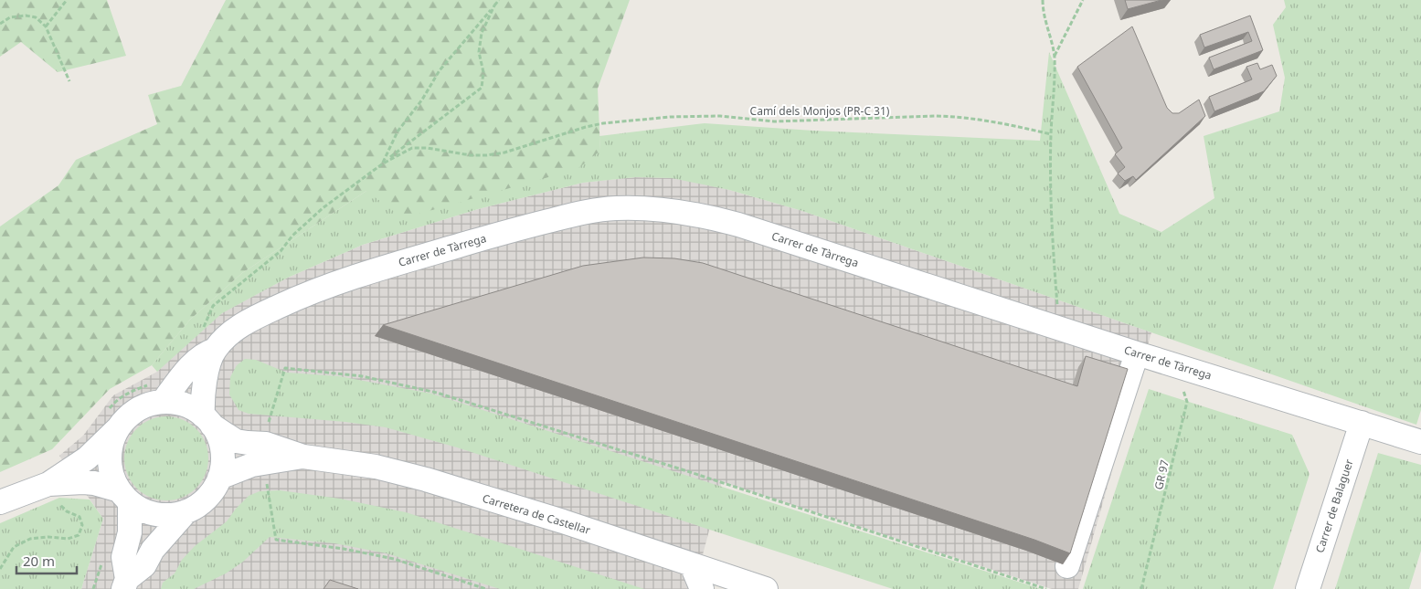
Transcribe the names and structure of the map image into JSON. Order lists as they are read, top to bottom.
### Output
{
  "streets": {
    "street": ["Carrer de Tàrrega", "Carrer de Balaguer", "Carretera de Castellar"],
    "path": ["Camí dels Monjos (PR-C 31)", "GR 97"]
  },
  "crossings": [
    ["Camí dels Monjos (PR-C 31)", "Carrer de Tàrrega"],
    ["Carrer de Tàrrega", "GR 97"],
    ["Carrer de Tàrrega", "Carrer de Balaguer"],
    ["Carrer de Tàrrega", "Carretera de Castellar"]
  ],
  "scale_bar": "20 m"
}
